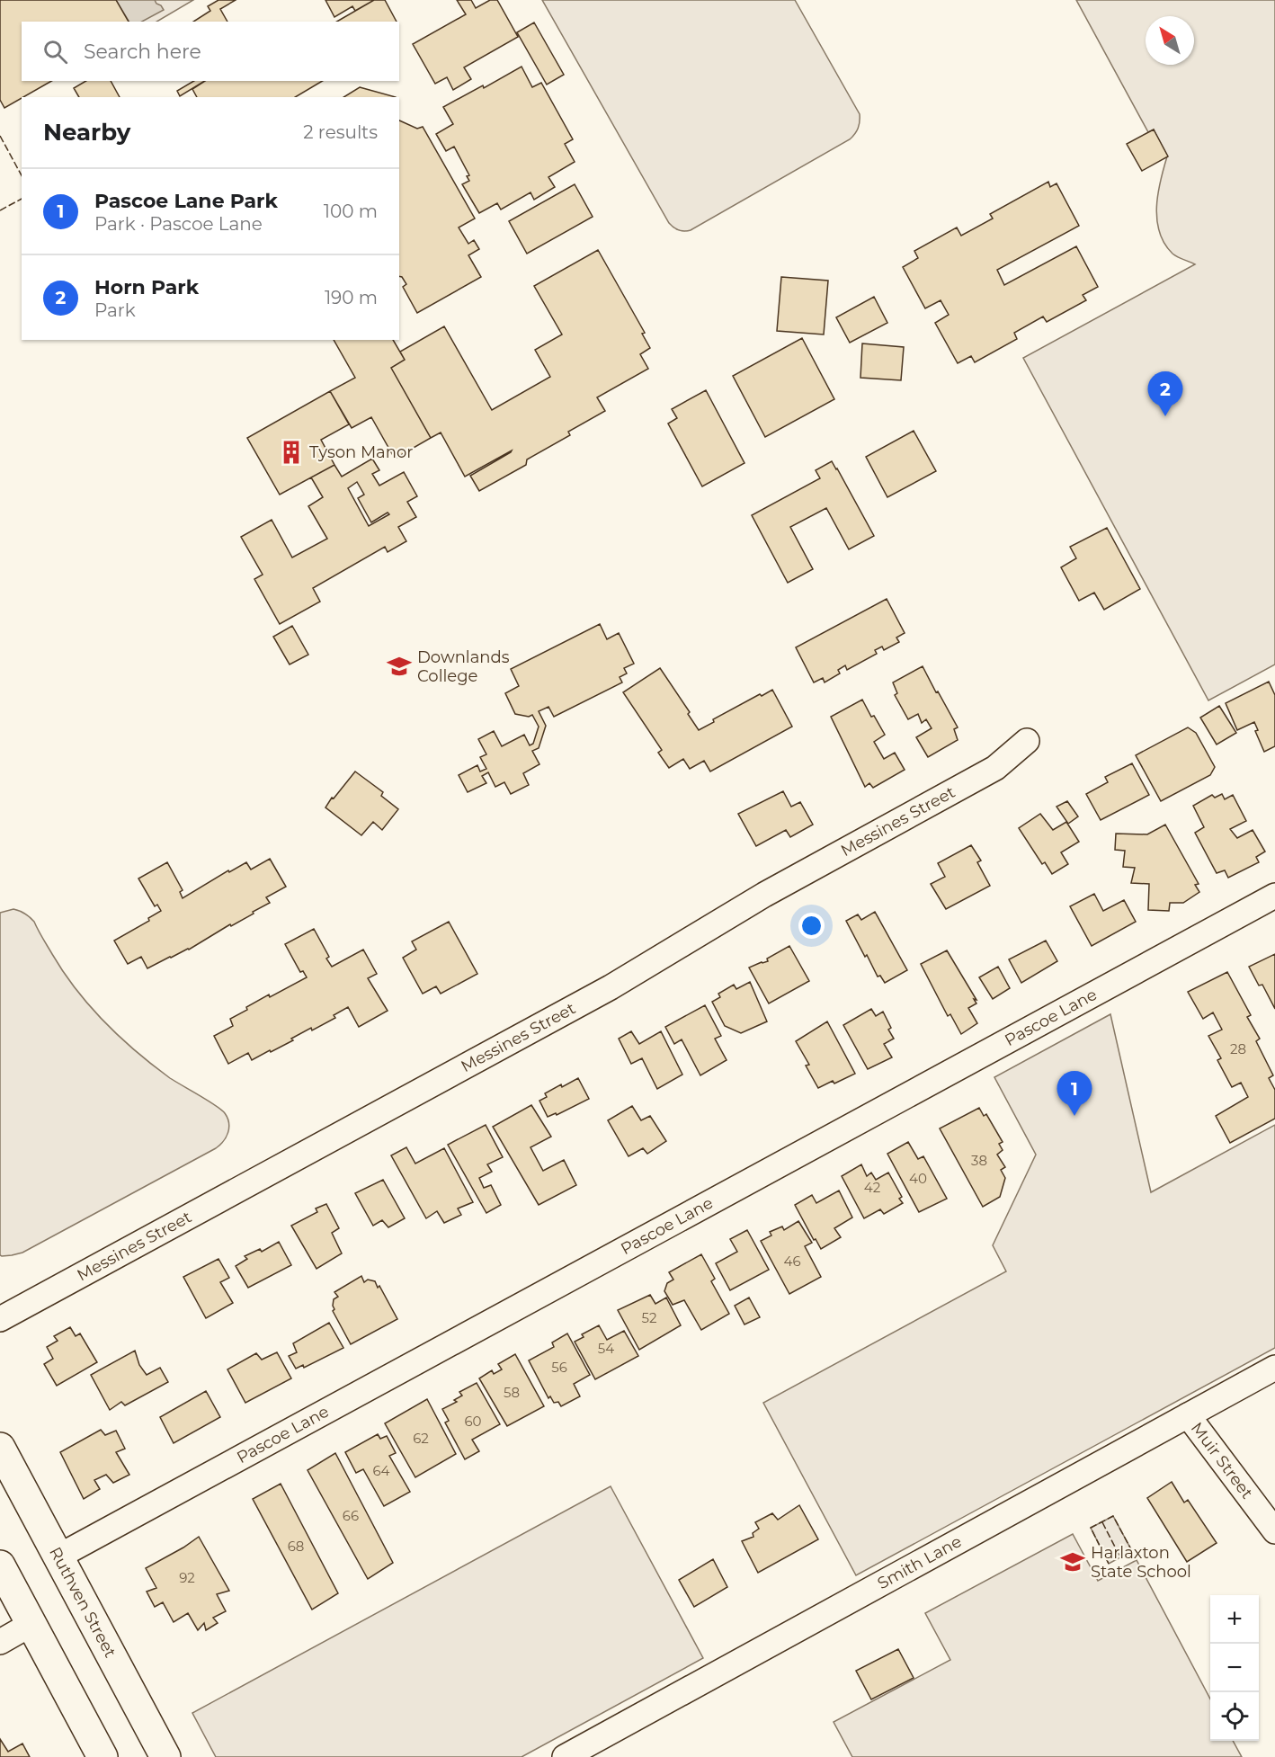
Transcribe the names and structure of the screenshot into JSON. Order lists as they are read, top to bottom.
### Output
{
  "streets": {
    "highway": ["Ruthven Street"],
    "street": [
      "Messines Street",
      "Pascoe Lane",
      "Muir Street",
      "Smith Lane"
    ]
  },
  "crossings": [
    ["Pascoe Lane", "Ruthven Street"],
    ["Muir Street", "Smith Lane"]
  ],
  "places": {
    "building": ["Tyson Manor"],
    "school or university": ["Downlands College", "Harlaxton State School"]
  },
  "house_numbers": [
    "28",
    "38",
    "40",
    "42",
    "46",
    "52",
    "54",
    "56",
    "58",
    "60",
    "62",
    "64",
    "66",
    "68",
    "92"
  ],
  "north": "top left",
  "page": {
    "search": "Search here",
    "heading": ["Nearby", "2 results"],
    "list": [
      {
        "mark": "1",
        "name": "Pascoe Lane Park",
        "note": "Park · Pascoe Lane",
        "value": "100 m"
      },
      {
        "mark": "2",
        "name": "Horn Park",
        "note": "Park",
        "value": "190 m"
      }
    ],
    "pins": ["2", "1"],
    "map_buttons": ["+", "−"]
  }
}
